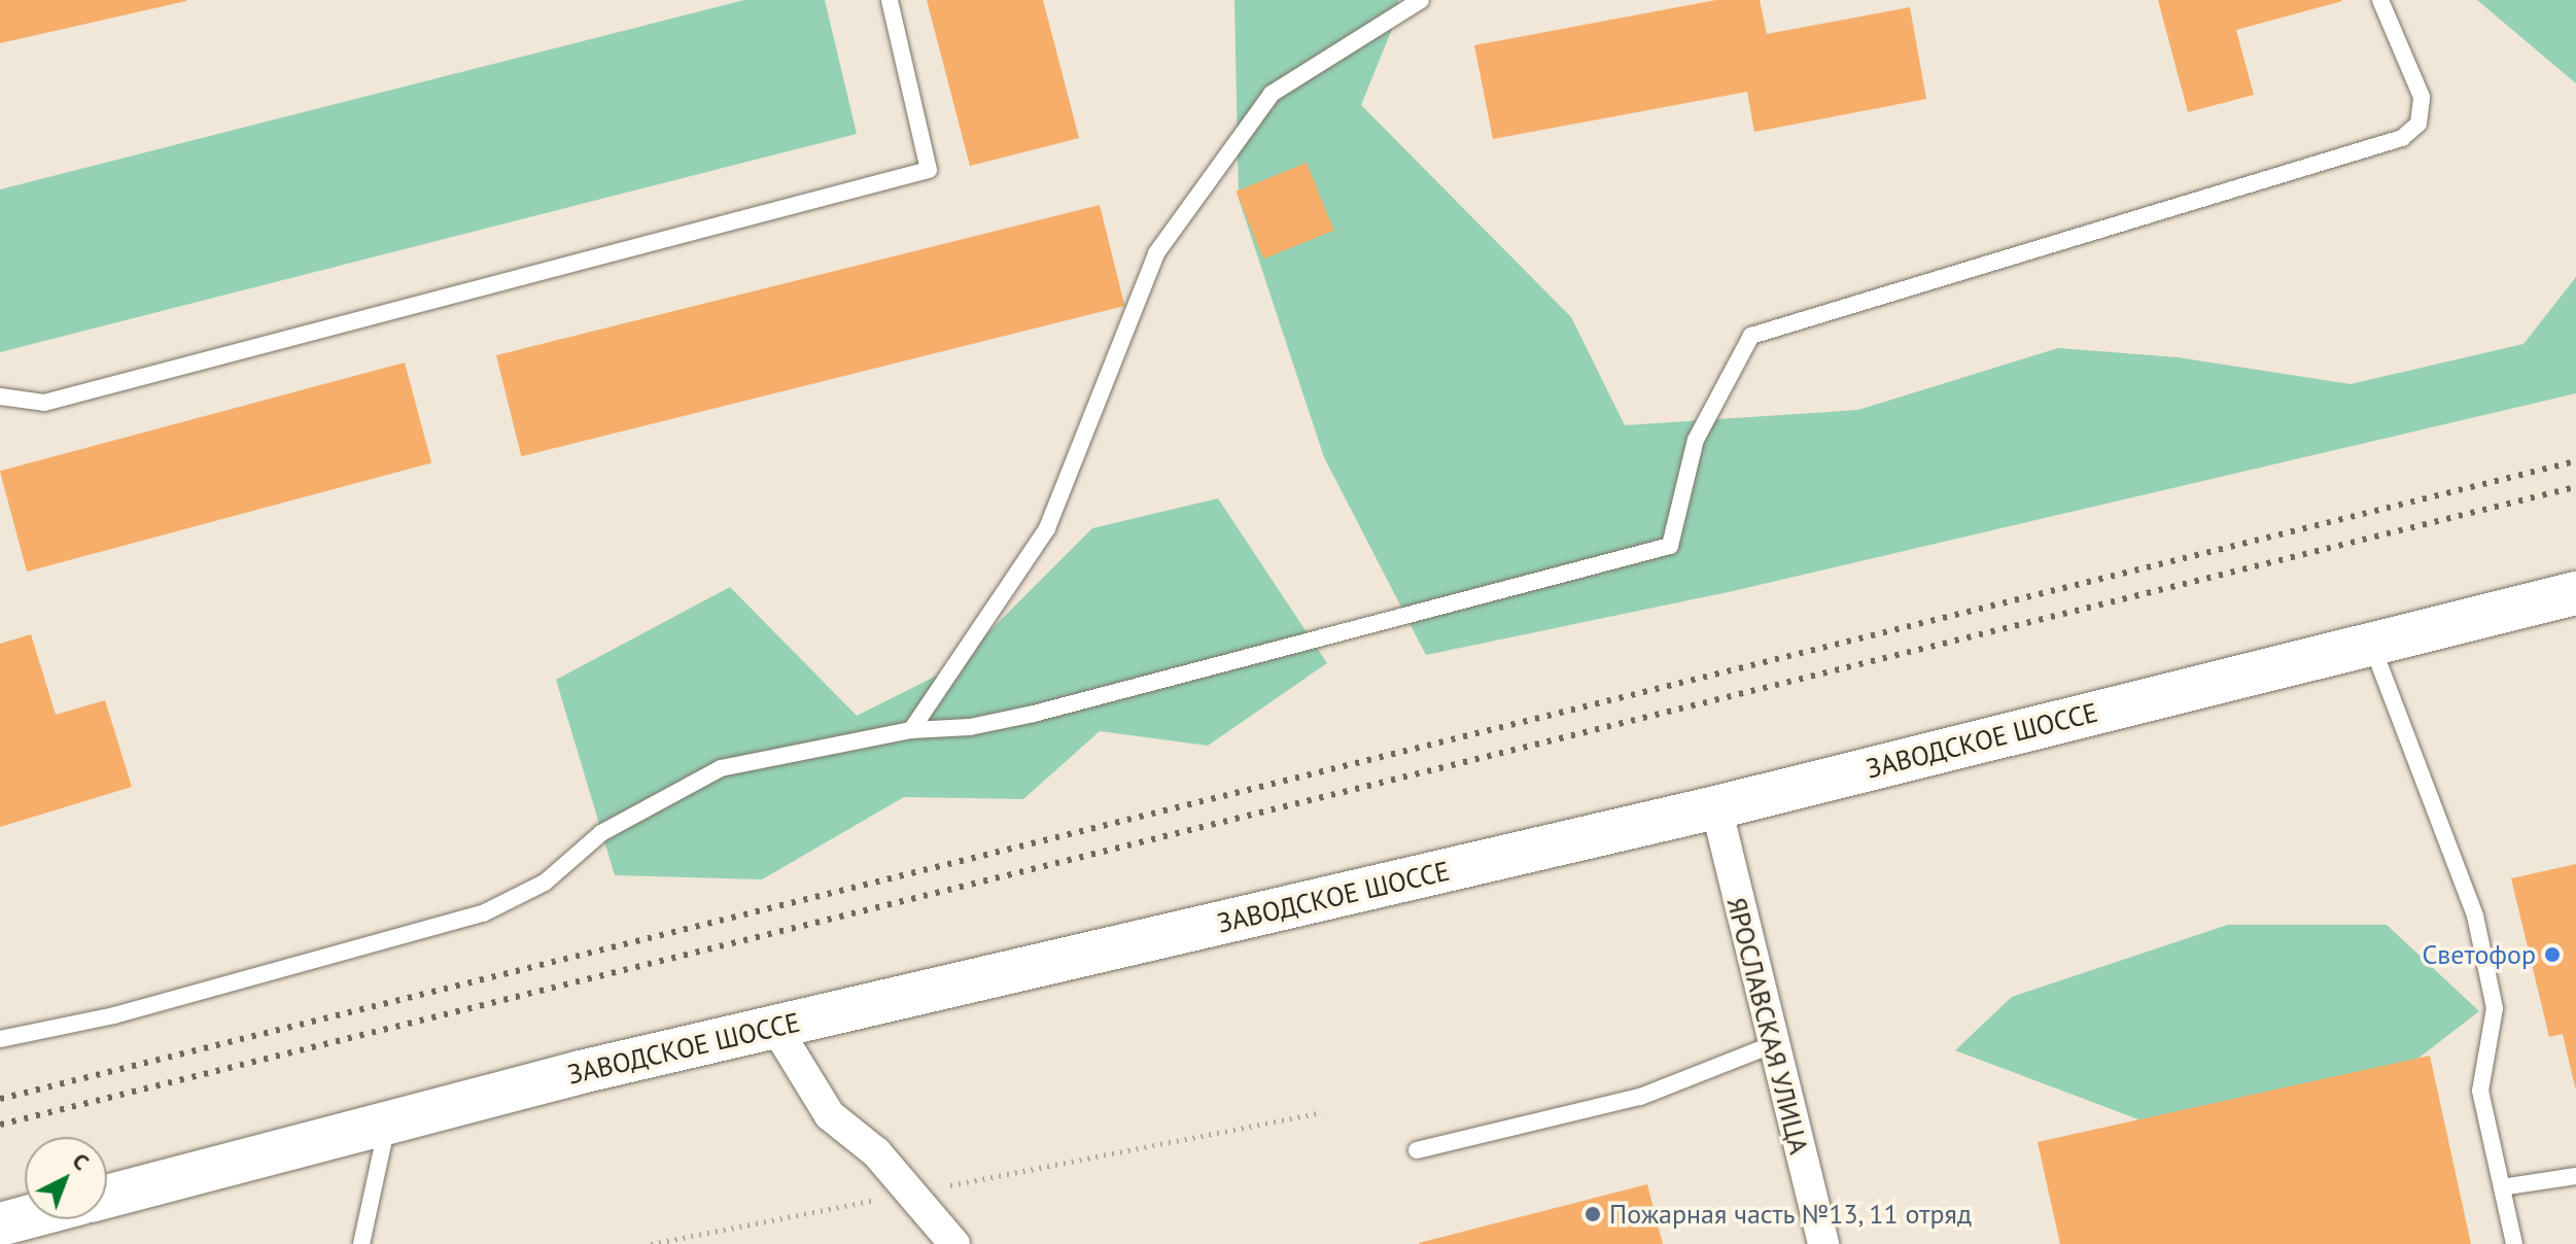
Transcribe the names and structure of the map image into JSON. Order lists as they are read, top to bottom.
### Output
{
  "streets": {
    "main road": ["ЗАВОДСКОЕ ШОССЕ"],
    "street": ["ЯРОСЛАВСКАЯ УЛИЦА"]
  },
  "crossings": [
    ["ЗАВОДСКОЕ ШОССЕ", "ЯРОСЛАВСКАЯ УЛИЦА"]
  ],
  "places": ["Светофор", "Пожарная часть №13, 11 отряд"],
  "north": "top right"
}
